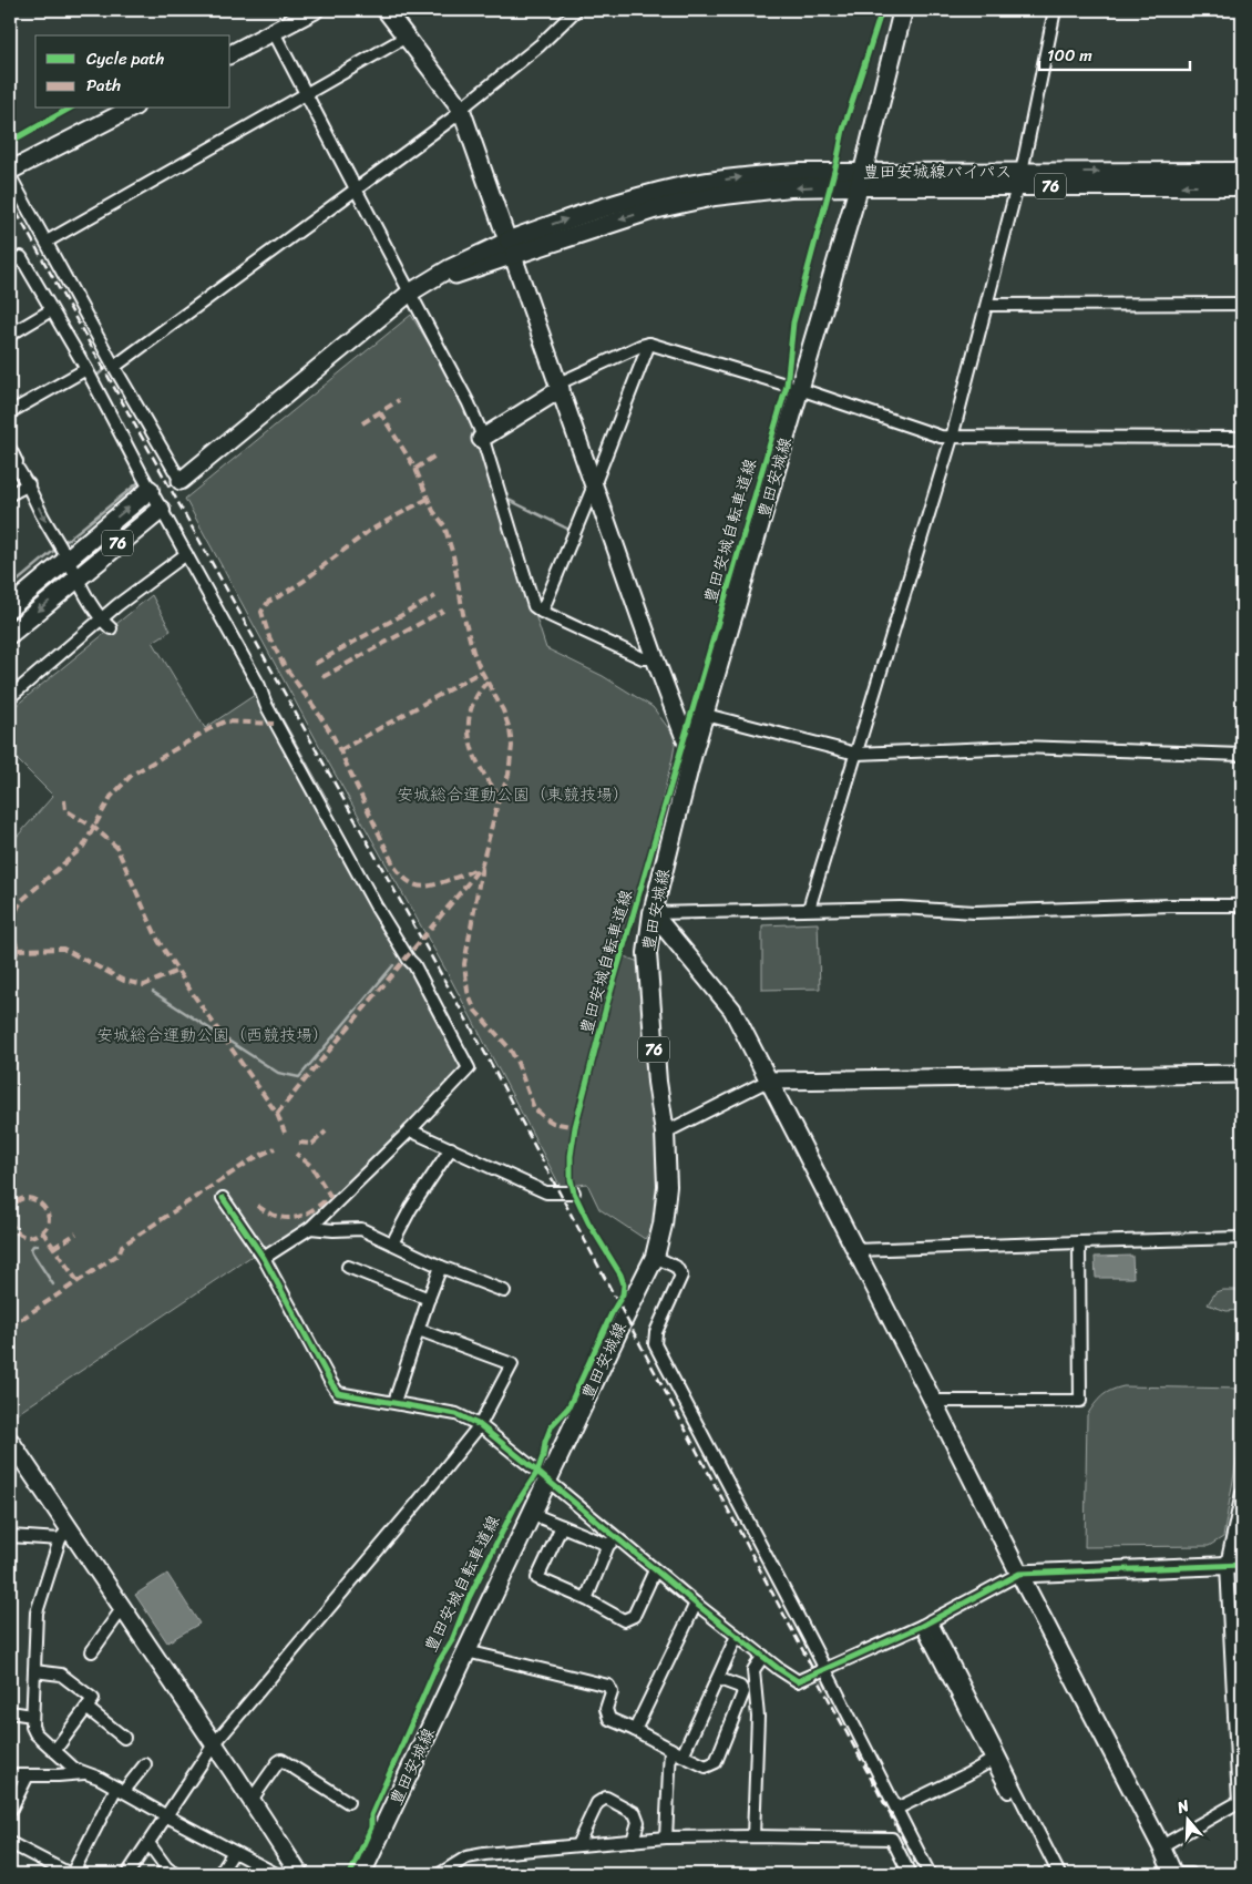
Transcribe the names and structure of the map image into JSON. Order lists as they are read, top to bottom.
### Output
{
  "streets": {
    "main road": ["豊田安城線バイパス", "76", "豊田安城線"],
    "cycle path": ["豊田安城自転車道線"]
  },
  "crossings": [
    ["豊田安城線バイパス", "豊田安城線"]
  ],
  "parks": ["安城総合運動公園（東競技場）", "安城総合運動公園（西競技場）"],
  "legend": ["Cycle path", "Path"],
  "scale_bar": "100 m",
  "north": "top"
}
